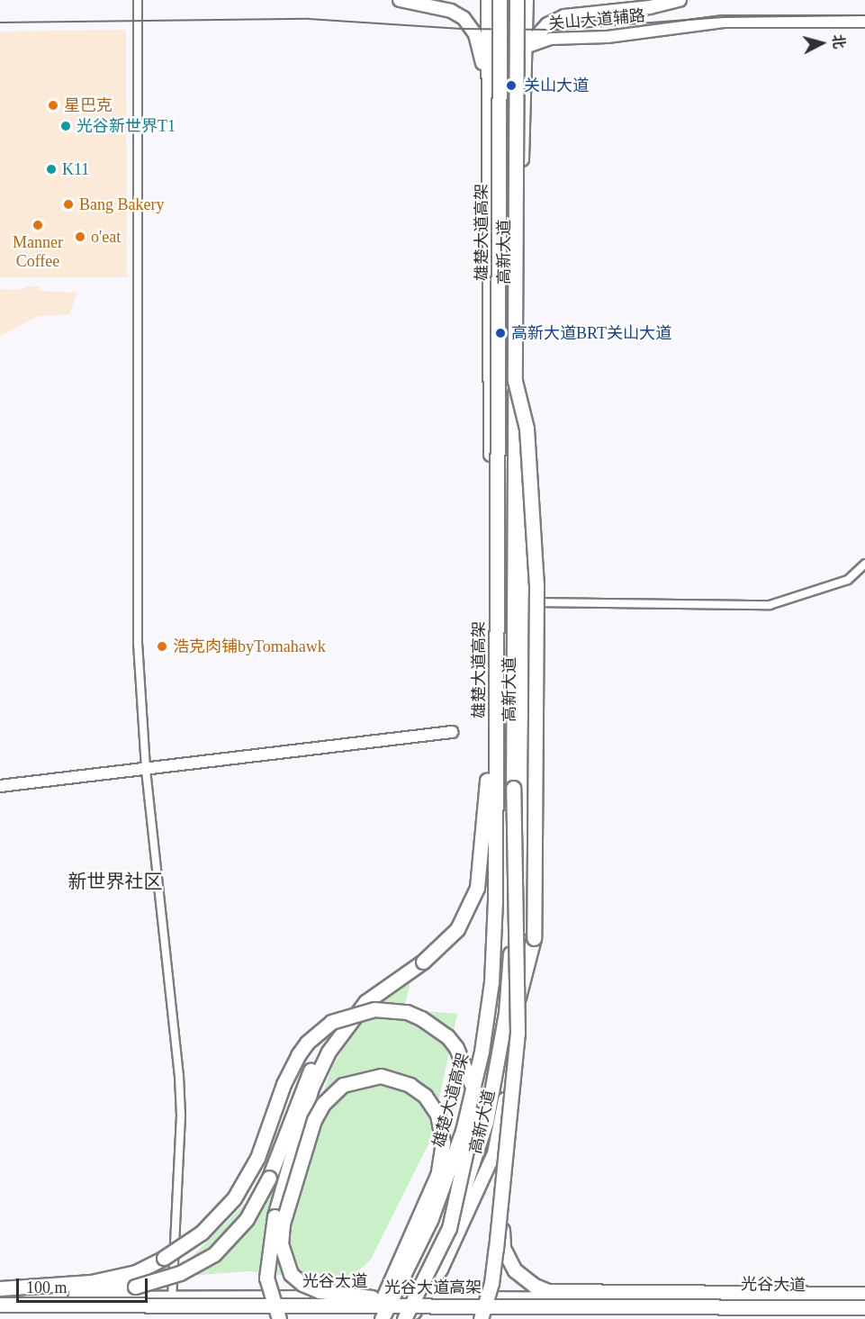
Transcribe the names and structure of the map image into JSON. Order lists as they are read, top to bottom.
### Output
{
  "streets": {
    "highway": ["雄楚大道高架", "光谷大道高架"],
    "main road": ["高新大道", "光谷大道"],
    "street": ["关山大道辅路"]
  },
  "crossings": [
    ["关山大道辅路", "高新大道"],
    ["高新大道", "光谷大道"]
  ],
  "districts": ["新世界社区"],
  "places": [
    "关山大道",
    "星巴克",
    "光谷新世界T1",
    "K11",
    "Bang Bakery",
    "Manner Coffee",
    "o'eat",
    "高新大道BRT关山大道",
    "浩克肉铺byTomahawk"
  ],
  "scale_bar": "100 m",
  "north": "right"
}
